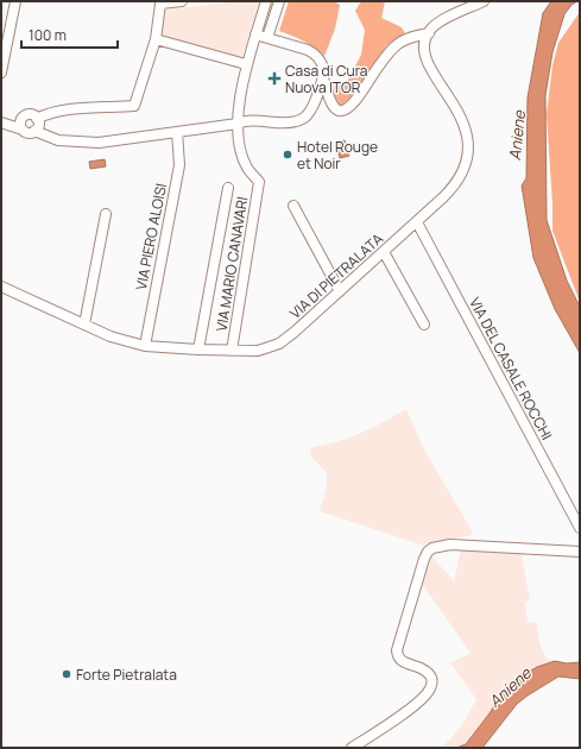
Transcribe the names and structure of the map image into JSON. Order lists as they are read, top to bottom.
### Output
{
  "streets": {
    "street": [
      "VIA PIERO ALOISI",
      "VIA MARIO CANAVARI",
      "VIA DI PIETRALATA",
      "VIA DEL CASALE ROCCHI"
    ]
  },
  "crossings": [
    ["VIA PIERO ALOISI", "VIA DI PIETRALATA"],
    ["VIA MARIO CANAVARI", "VIA DI PIETRALATA"],
    ["VIA DI PIETRALATA", "VIA DEL CASALE ROCCHI"]
  ],
  "water": ["Aniene"],
  "places": {
    "health": ["Casa di Cura Nuova ITOR"],
    "other": ["Hotel Rouge et Noir", "Forte Pietralata"]
  },
  "scale_bar": "100 m"
}
